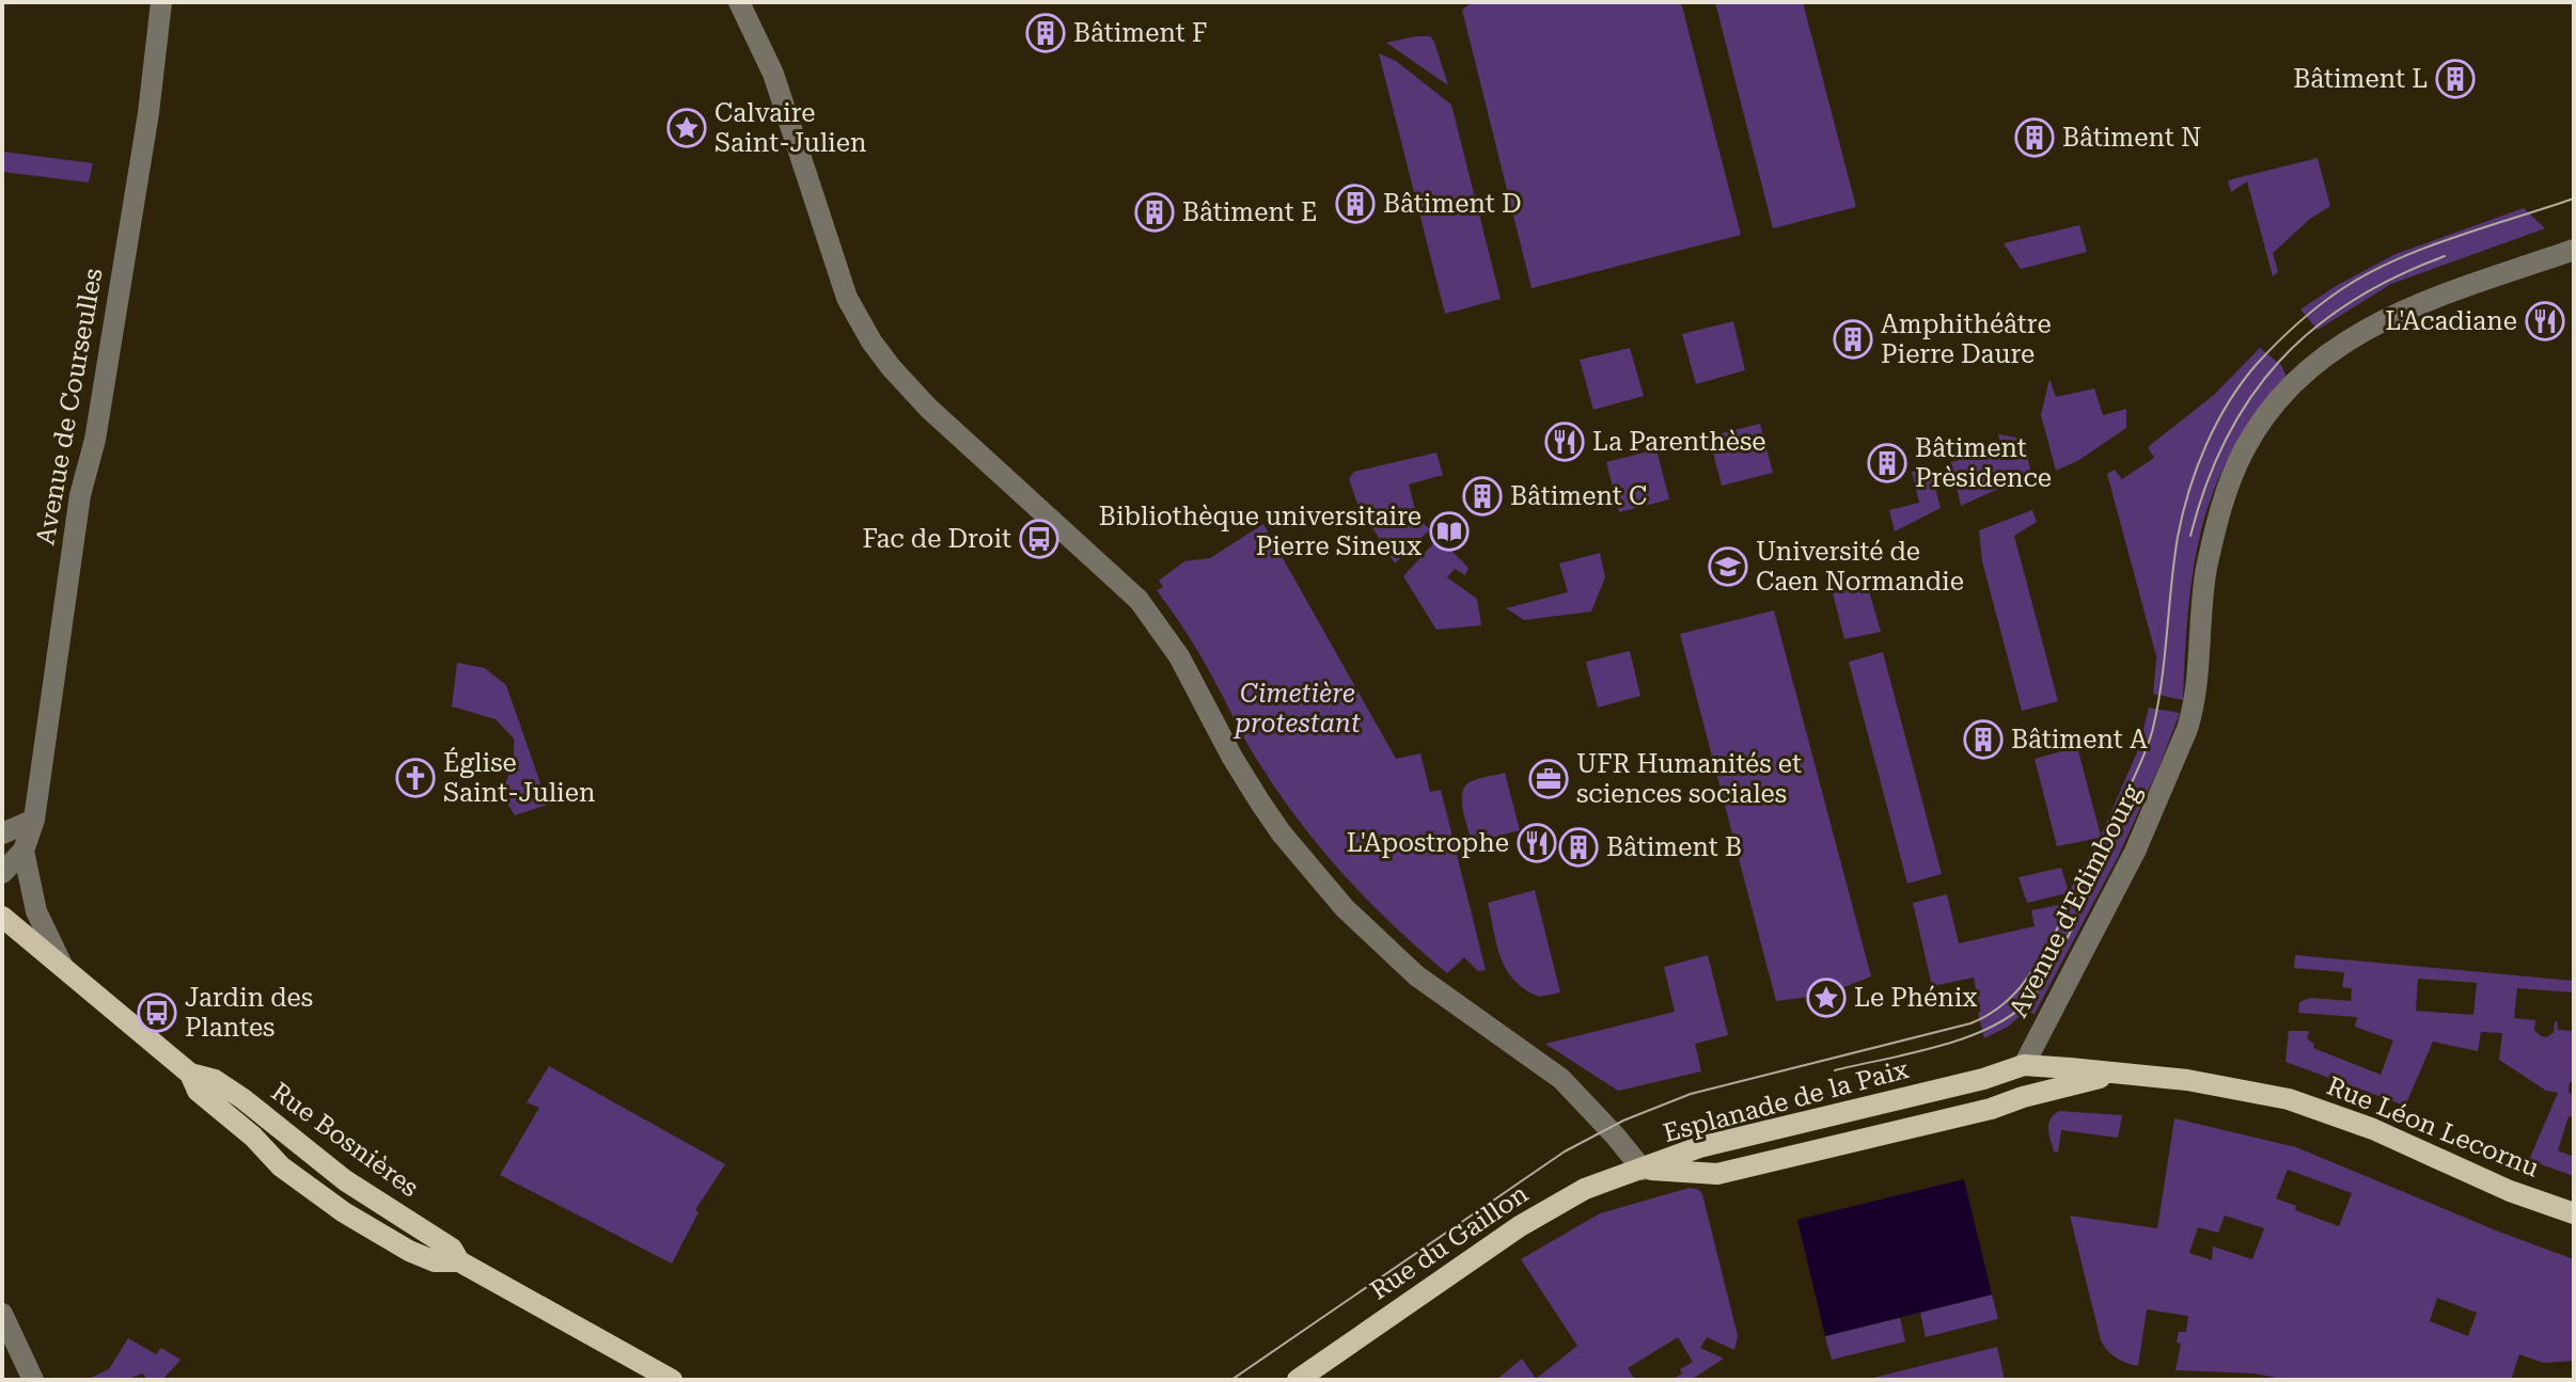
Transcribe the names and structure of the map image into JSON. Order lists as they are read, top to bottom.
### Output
{
  "streets": {
    "main road": [
      "Esplanade de la Paix",
      "Rue Léon Lecornu",
      "Rue Bosnières",
      "Rue du Gaillon"
    ],
    "street": ["Avenue de Courseulles", "Avenue d'Edimbourg"]
  },
  "crossings": [
    ["Avenue d'Edimbourg", "Esplanade de la Paix"],
    ["Avenue d'Edimbourg", "Rue Léon Lecornu"],
    ["Esplanade de la Paix", "Rue Léon Lecornu"],
    ["Esplanade de la Paix", "Rue du Gaillon"]
  ],
  "parks": ["Cimetière protestant"],
  "places": {
    "building": [
      "Bâtiment F",
      "Bâtiment L",
      "Bâtiment N",
      "Bâtiment D",
      "Bâtiment E",
      "Amphithéâtre Pierre Daure",
      "Bâtiment Prèsidence",
      "Bâtiment C",
      "Bâtiment A",
      "Bâtiment B"
    ],
    "place": ["Calvaire Saint-Julien", "Le Phénix"],
    "restaurant": ["L'Acadiane", "La Parenthèse", "L'Apostrophe"],
    "library": ["Bibliothèque universitaire Pierre Sineux"],
    "bus stop": ["Fac de Droit", "Jardin des Plantes"],
    "school or university": ["Université de Caen Normandie"],
    "church": ["Église Saint-Julien"],
    "office": ["UFR Humanités et sciences sociales"]
  }
}
